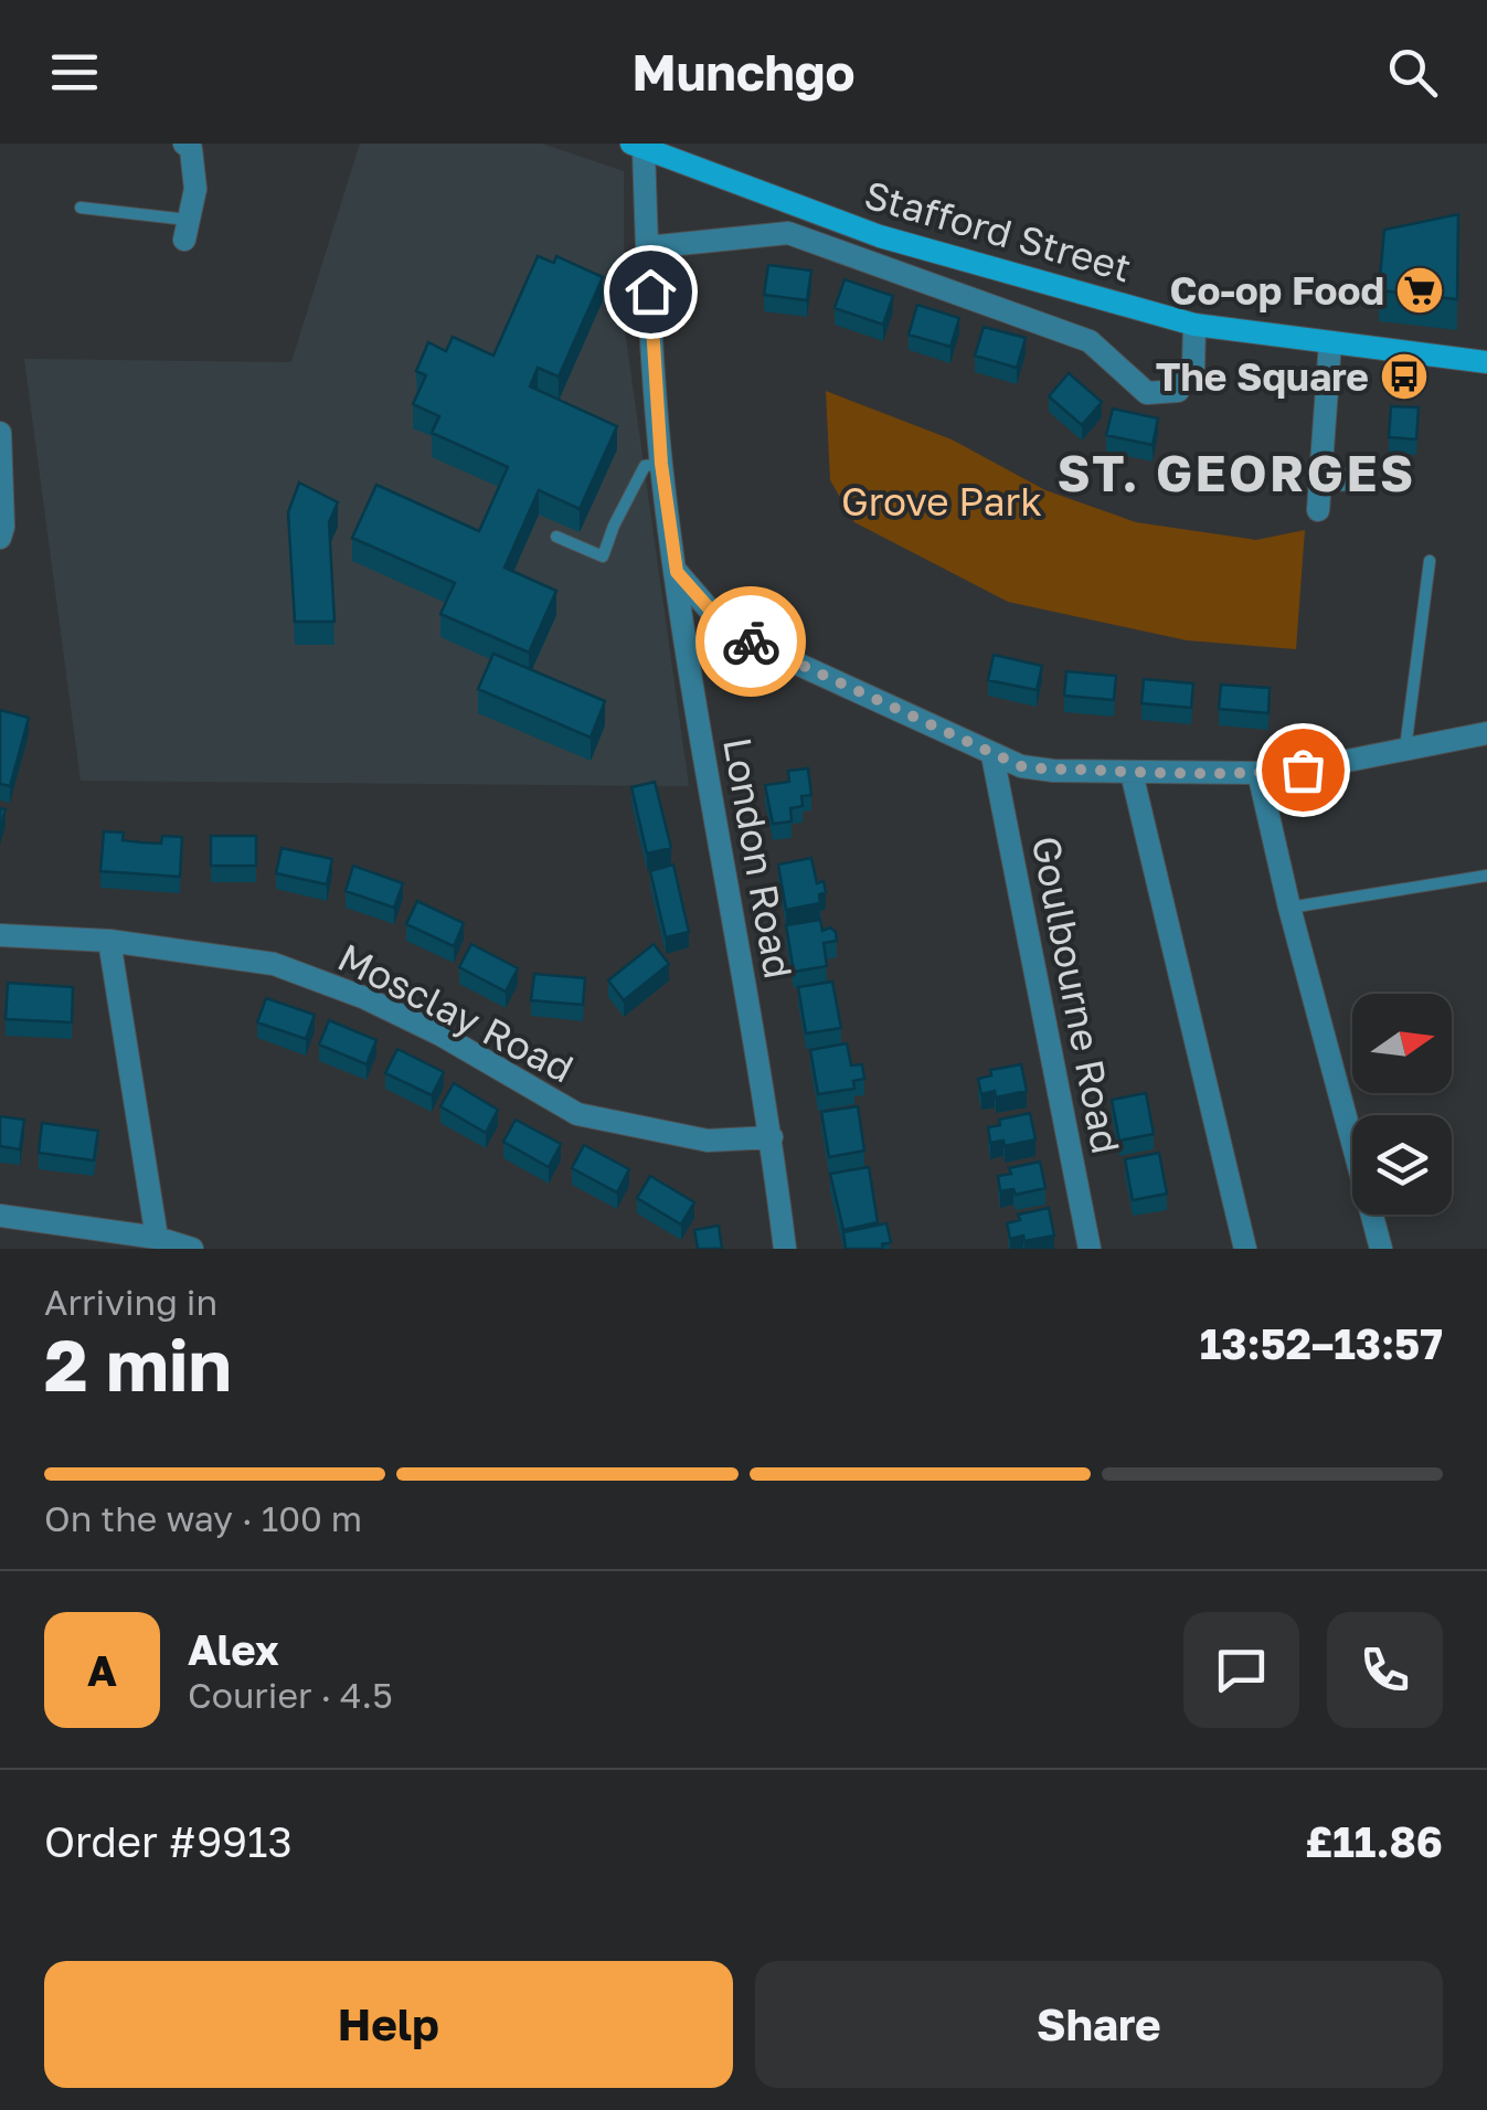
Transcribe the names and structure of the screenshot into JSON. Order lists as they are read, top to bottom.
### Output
{
  "streets": {
    "street": [
      "Stafford Street",
      "London Road",
      "Goulbourne Road",
      "Mosclay Road"
    ]
  },
  "crossings": [
    ["Stafford Street", "London Road"],
    ["London Road", "Mosclay Road"]
  ],
  "districts": ["ST. GEORGES"],
  "parks": ["Grove Park"],
  "places": {
    "supermarket": ["Co-op Food"],
    "bus stop": ["The Square"]
  },
  "north": "right",
  "page": {
    "header": "Munchgo",
    "heading": ["2 min", "Arriving in", "13:52–13:57"],
    "panel": [
      "Alex",
      "Courier · 4.5",
      "Order #9913",
      "£11.86"
    ],
    "bar": "On the way · 100 m",
    "round": "A",
    "buttons": ["Help", "Share"]
  }
}
